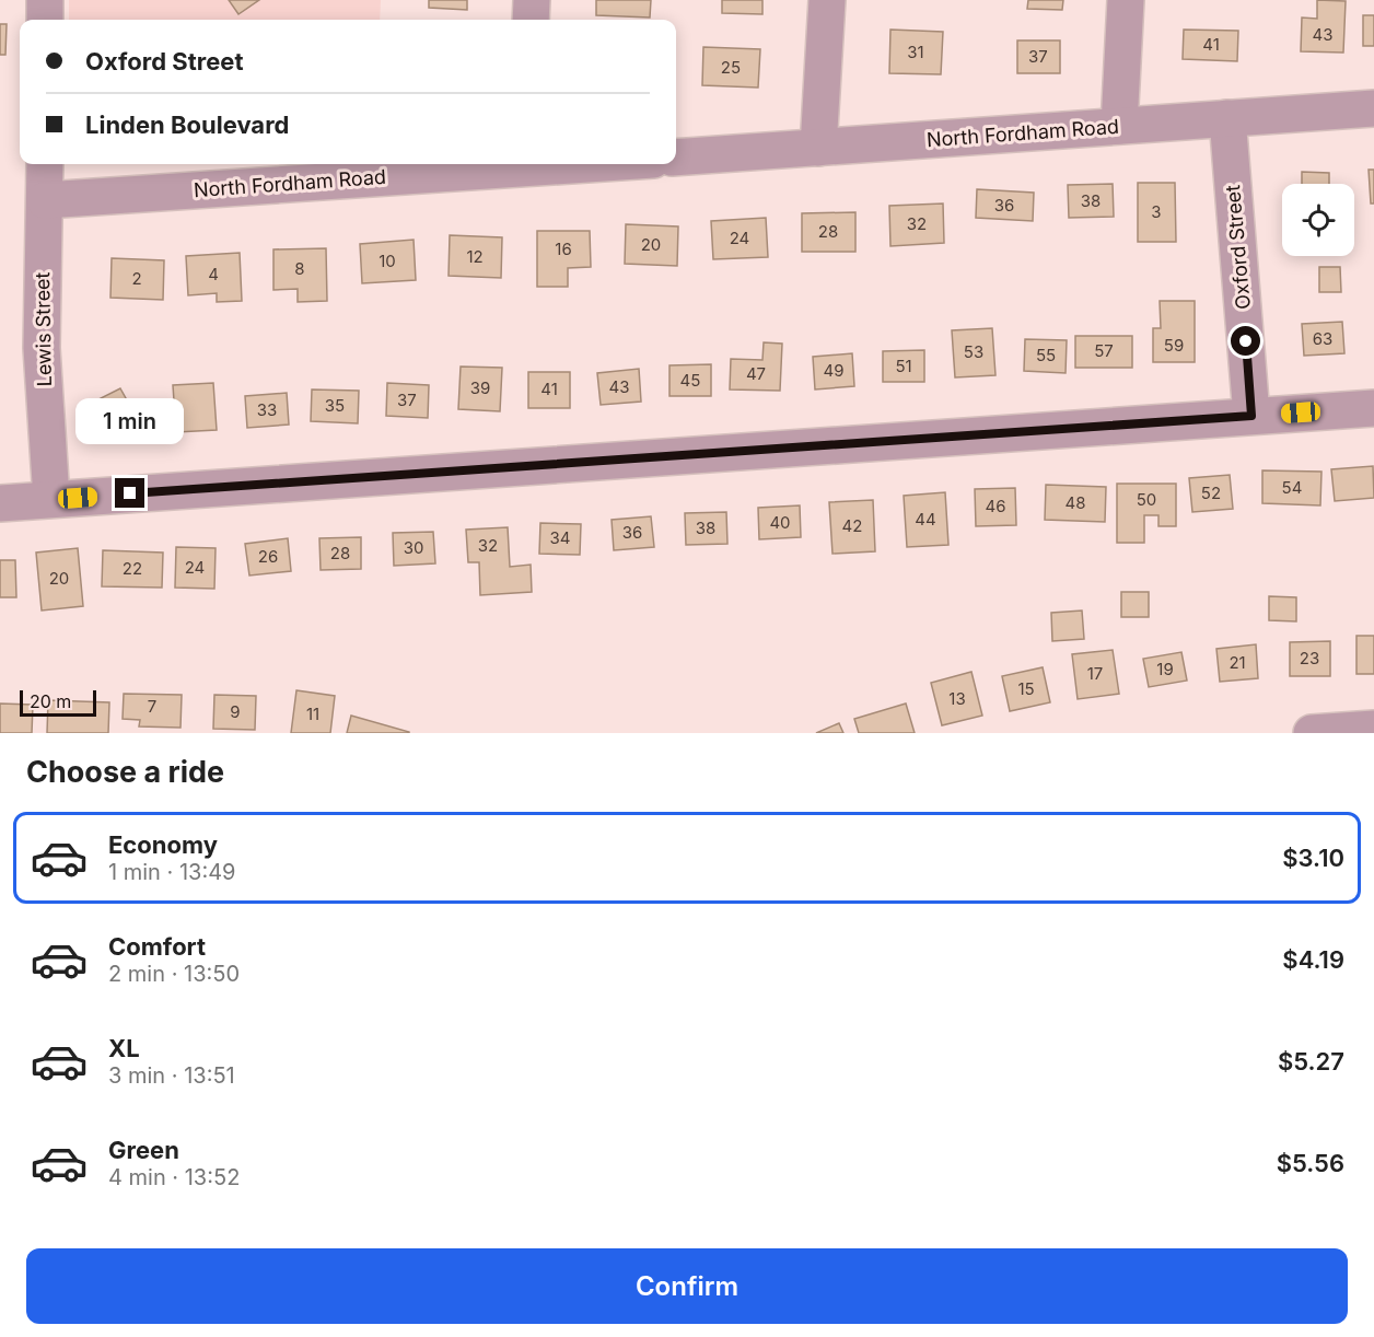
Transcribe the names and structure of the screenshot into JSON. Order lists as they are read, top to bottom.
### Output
{
  "streets": {
    "street": ["North Fordham Road", "Oxford Street", "Lewis Street"]
  },
  "crossings": [
    ["North Fordham Road", "Oxford Street"],
    ["North Fordham Road", "Lewis Street"]
  ],
  "house_numbers": [
    "43",
    "41",
    "31",
    "37",
    "25",
    "38",
    "36",
    "3",
    "32",
    "28",
    "24",
    "20",
    "16",
    "12",
    "10",
    "8",
    "4",
    "2",
    "63",
    "59",
    "57",
    "53",
    "55",
    "51",
    "49",
    "47",
    "45",
    "43",
    "39",
    "41",
    "37",
    "35",
    "33",
    "54",
    "52",
    "50",
    "48",
    "46",
    "44",
    "40",
    "42",
    "38",
    "36",
    "34",
    "32",
    "30",
    "28",
    "26",
    "24",
    "22",
    "20",
    "23",
    "21",
    "19",
    "17",
    "15",
    "13",
    "7",
    "9",
    "11"
  ],
  "scale_bar": "20 m",
  "page": {
    "banner": ["Oxford Street", "Linden Boulevard"],
    "bubble": "1 min",
    "scale": "20 m",
    "heading": "Choose a ride",
    "list": [
      {
        "name": "Economy",
        "note": "1 min · 13:49",
        "value": "$3.10"
      },
      {
        "name": "Comfort",
        "note": "2 min · 13:50",
        "value": "$4.19"
      },
      {
        "name": "XL",
        "note": "3 min · 13:51",
        "value": "$5.27"
      },
      {
        "name": "Green",
        "note": "4 min · 13:52",
        "value": "$5.56"
      }
    ],
    "buttons": "Confirm"
  }
}
